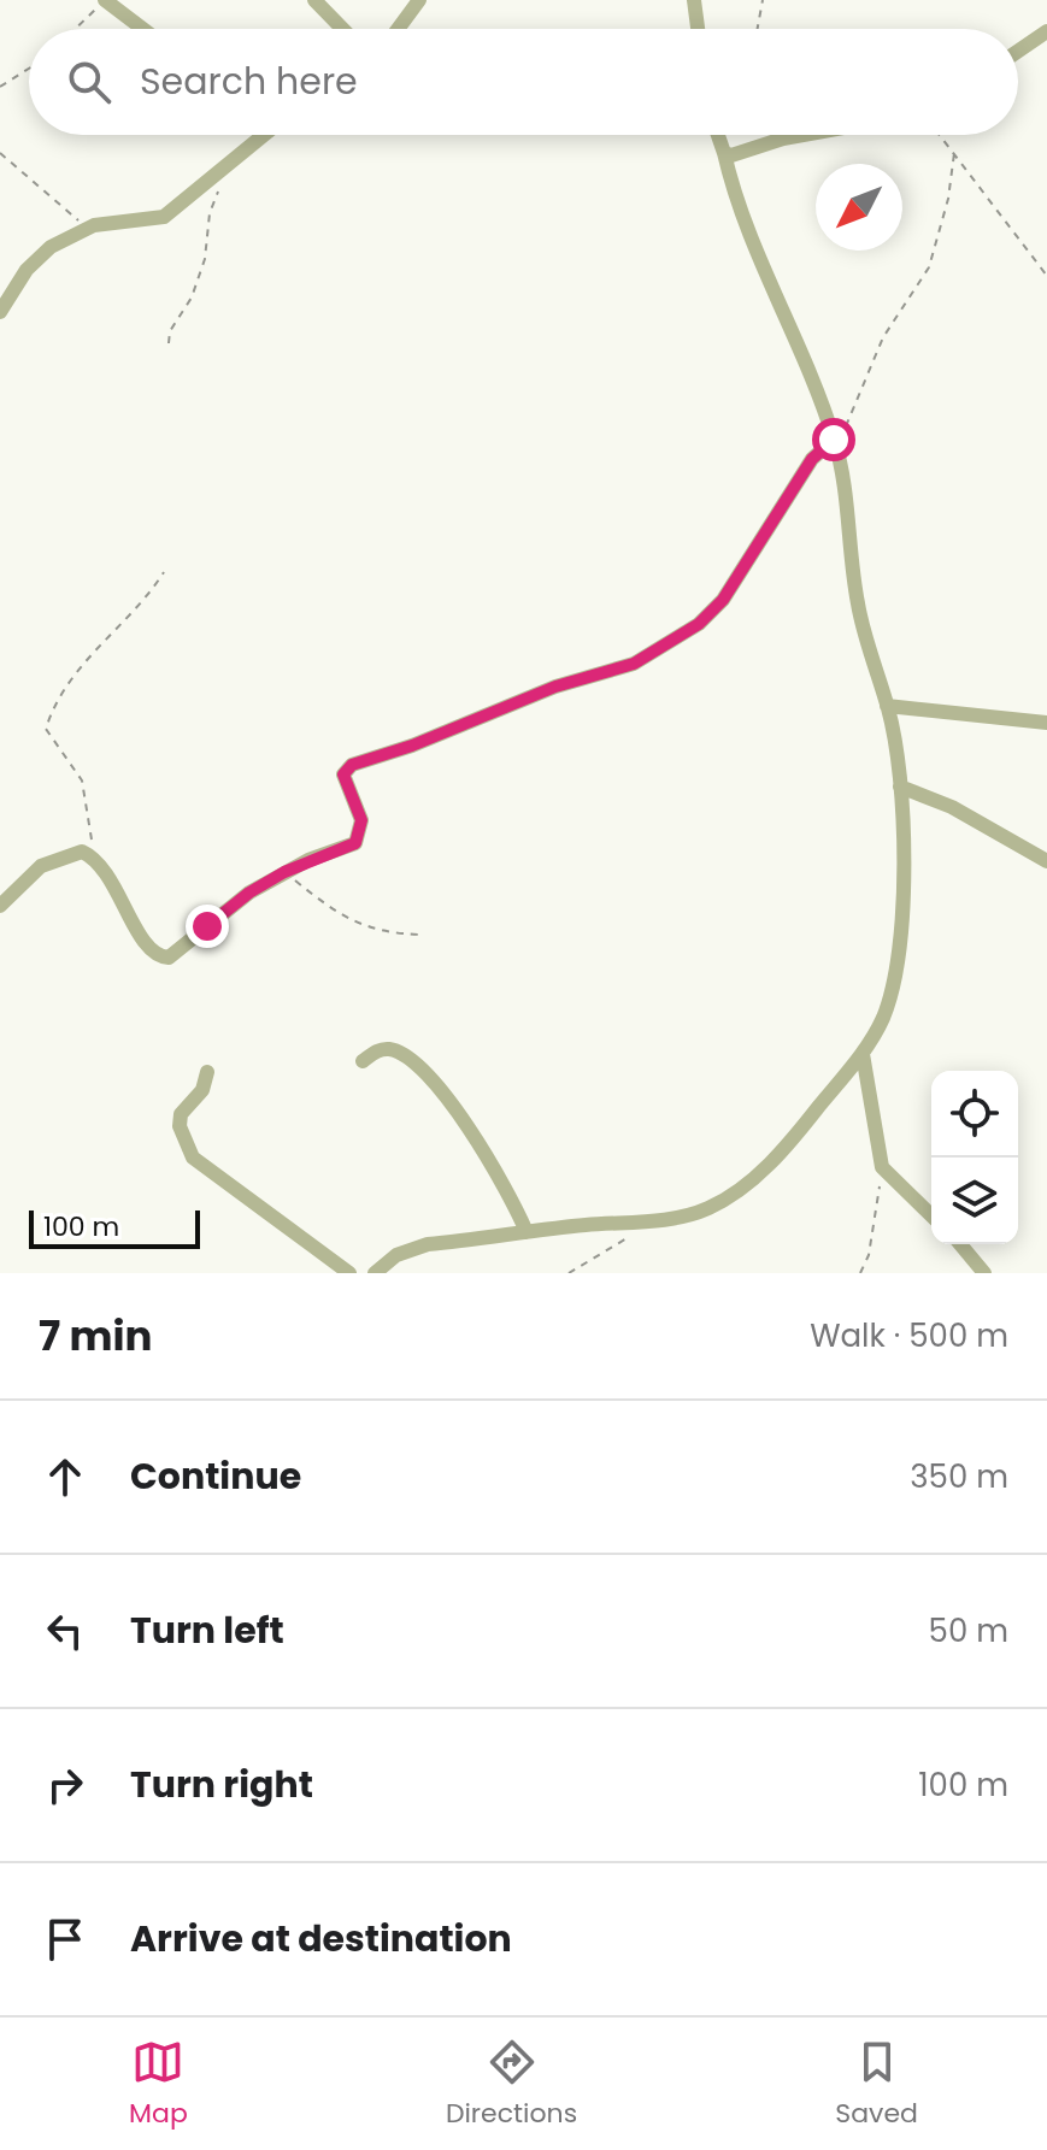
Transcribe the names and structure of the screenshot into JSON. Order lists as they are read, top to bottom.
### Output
{
  "scale_bar": "100 m",
  "north": "bottom left",
  "page": {
    "search": "Search here",
    "scale": "100 m",
    "heading": ["7 min", "Walk · 500 m"],
    "list": [
      ["Continue", "350 m"],
      ["Turn left", "50 m"],
      ["Turn right", "100 m"],
      "Arrive at destination"
    ],
    "nav": ["Map", "Directions", "Saved"]
  }
}
